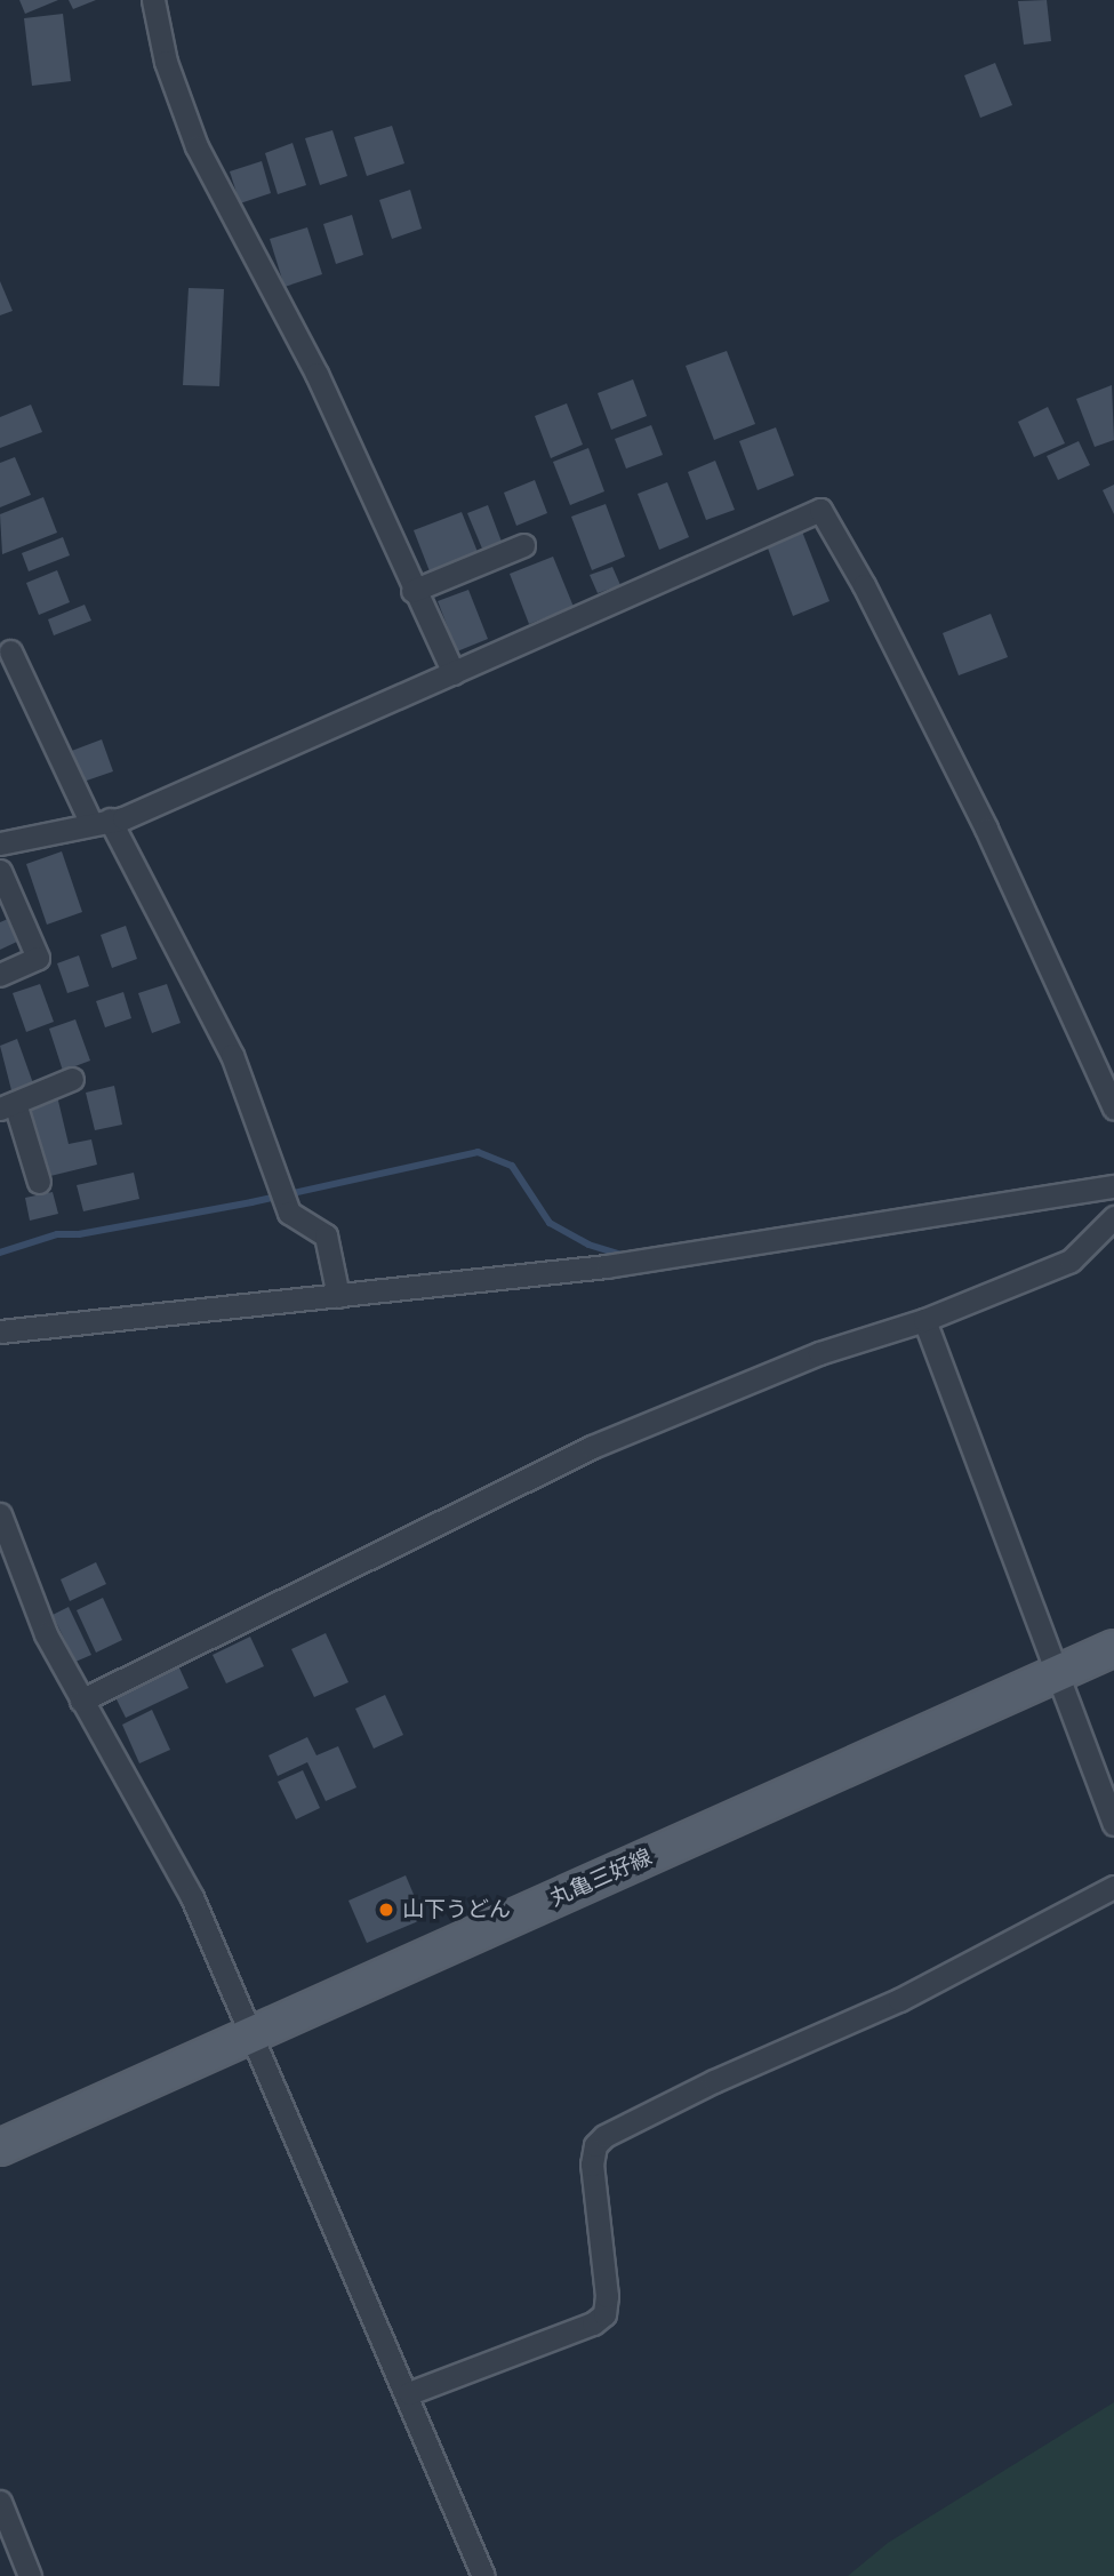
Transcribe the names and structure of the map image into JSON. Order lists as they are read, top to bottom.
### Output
{
  "streets": {
    "main road": ["丸亀三好線"]
  },
  "places": ["山下うどん"]
}
